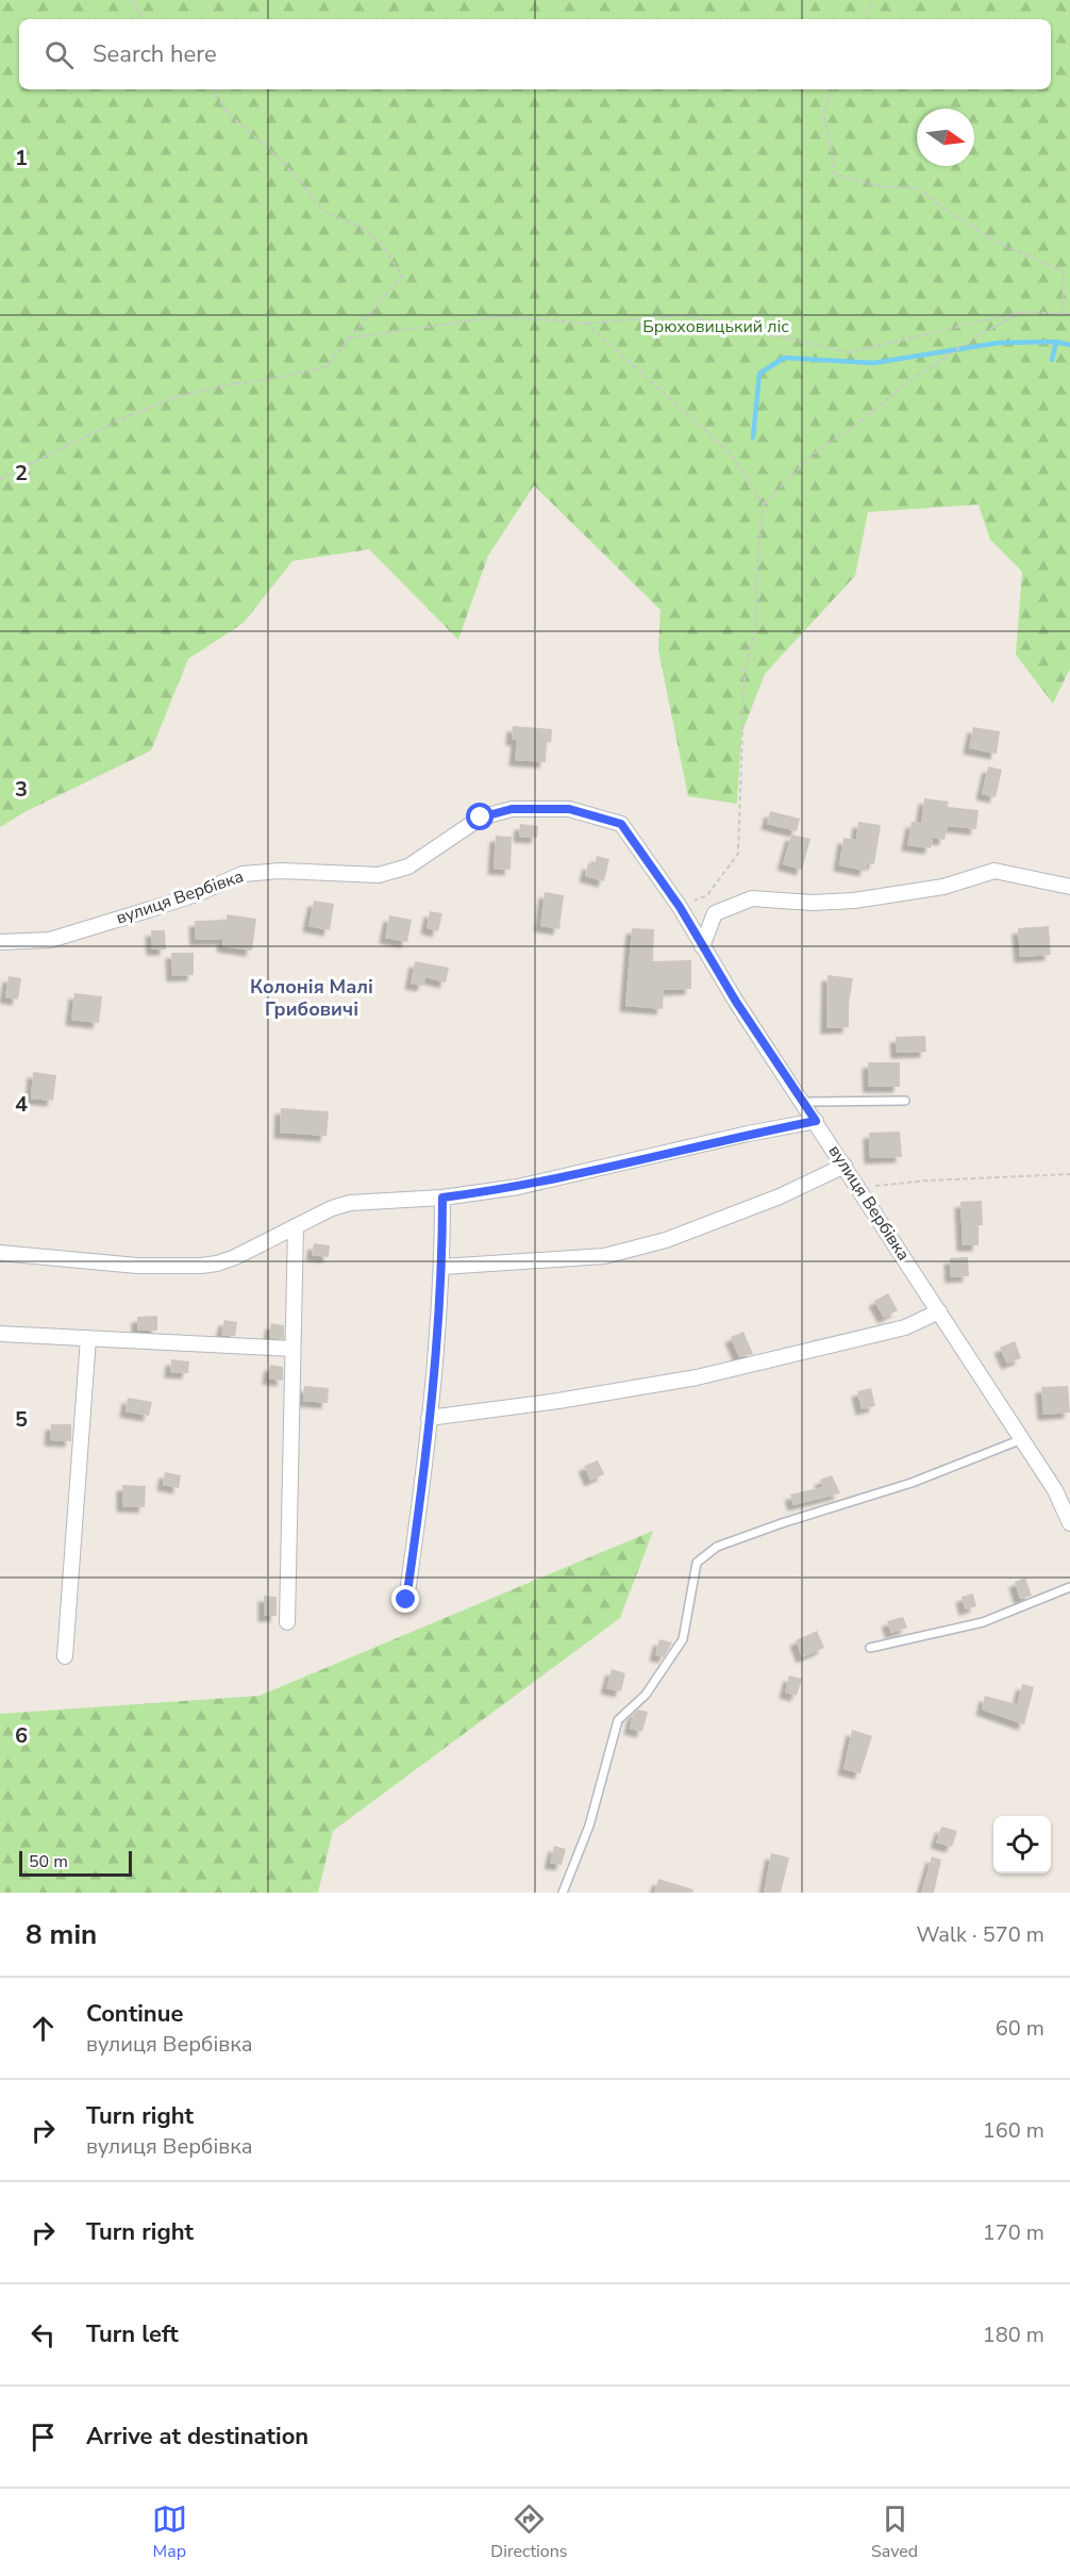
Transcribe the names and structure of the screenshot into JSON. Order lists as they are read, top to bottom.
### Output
{
  "streets": {
    "street": ["вулиця Вербівка"]
  },
  "districts": ["Колонія Малі Грибовичі"],
  "parks": ["Брюховицький ліс"],
  "scale_bar": "50 m",
  "north": "right",
  "page": {
    "search": "Search here",
    "scale": "50 m",
    "heading": ["8 min", "Walk · 570 m"],
    "list": [
      ["Continue", "вулиця Вербівка", "60 m"],
      ["Turn right", "вулиця Вербівка", "160 m"],
      ["Turn right", "170 m"],
      ["Turn left", "180 m"],
      "Arrive at destination"
    ],
    "nav": ["Map", "Directions", "Saved"]
  },
  "grid": {
    "rows": [
      "1",
      "2",
      "3",
      "4",
      "5",
      "6"
    ]
  }
}
